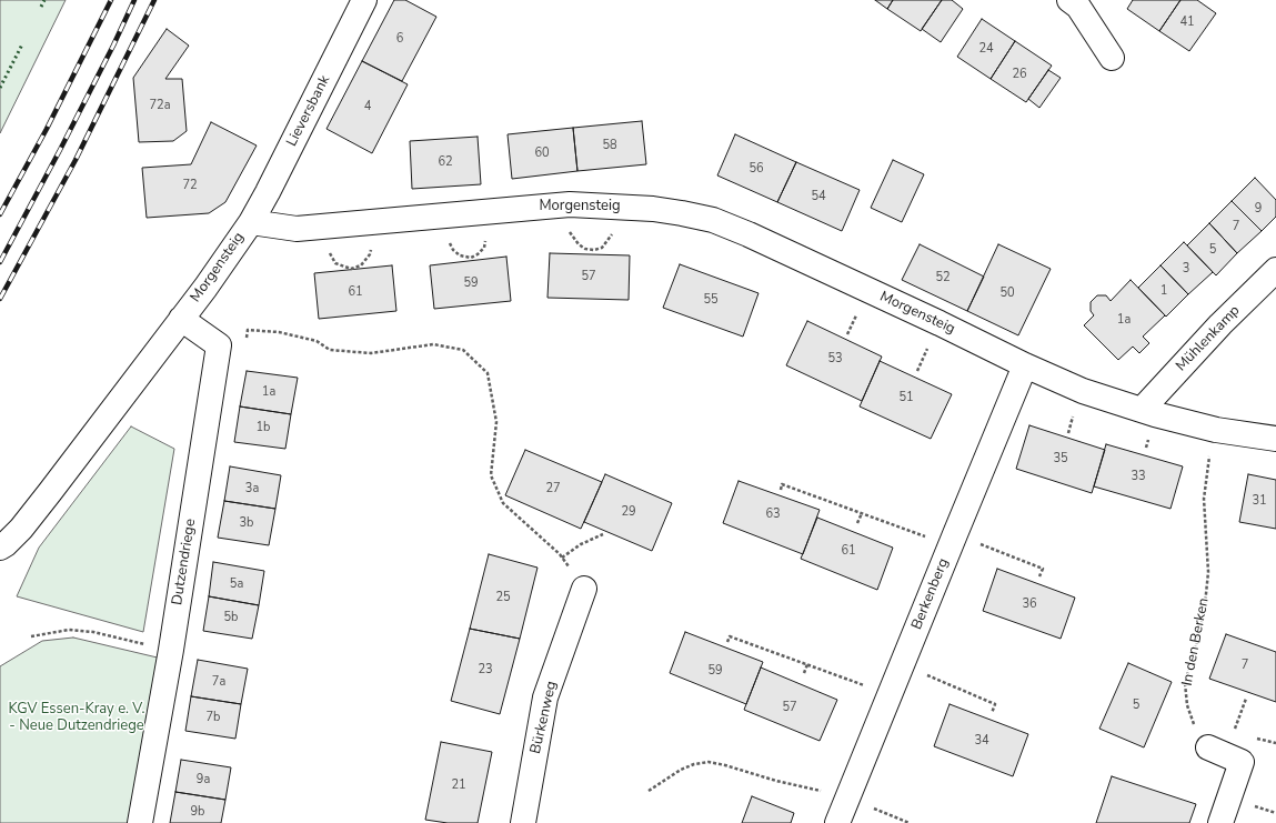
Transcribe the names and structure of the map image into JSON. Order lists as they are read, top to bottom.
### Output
{
  "streets": {
    "street": [
      "Lieversbank",
      "Morgensteig",
      "Mühlenkamp",
      "Dutzendriege",
      "Berkenberg",
      "Bürkenweg"
    ],
    "path": ["In den Berken"]
  },
  "crossings": [
    ["Lieversbank", "Morgensteig"],
    ["Morgensteig", "Mühlenkamp"],
    ["Morgensteig", "Berkenberg"],
    ["Morgensteig", "In den Berken"]
  ],
  "parks": ["KGV Essen-Kray e. V. - Neue Dutzendriege"],
  "house_numbers": [
    "41",
    "6",
    "24",
    "26",
    "72a",
    "4",
    "58",
    "60",
    "62",
    "56",
    "72",
    "54",
    "9",
    "7",
    "5",
    "3",
    "57",
    "52",
    "59",
    "1",
    "61",
    "50",
    "55",
    "1a",
    "53",
    "1a",
    "51",
    "1b",
    "35",
    "33",
    "3a",
    "27",
    "31",
    "29",
    "63",
    "3b",
    "61",
    "5a",
    "25",
    "36",
    "5b",
    "7",
    "23",
    "59",
    "7a",
    "5",
    "57",
    "7b",
    "34",
    "9a",
    "21",
    "9b"
  ]
}
